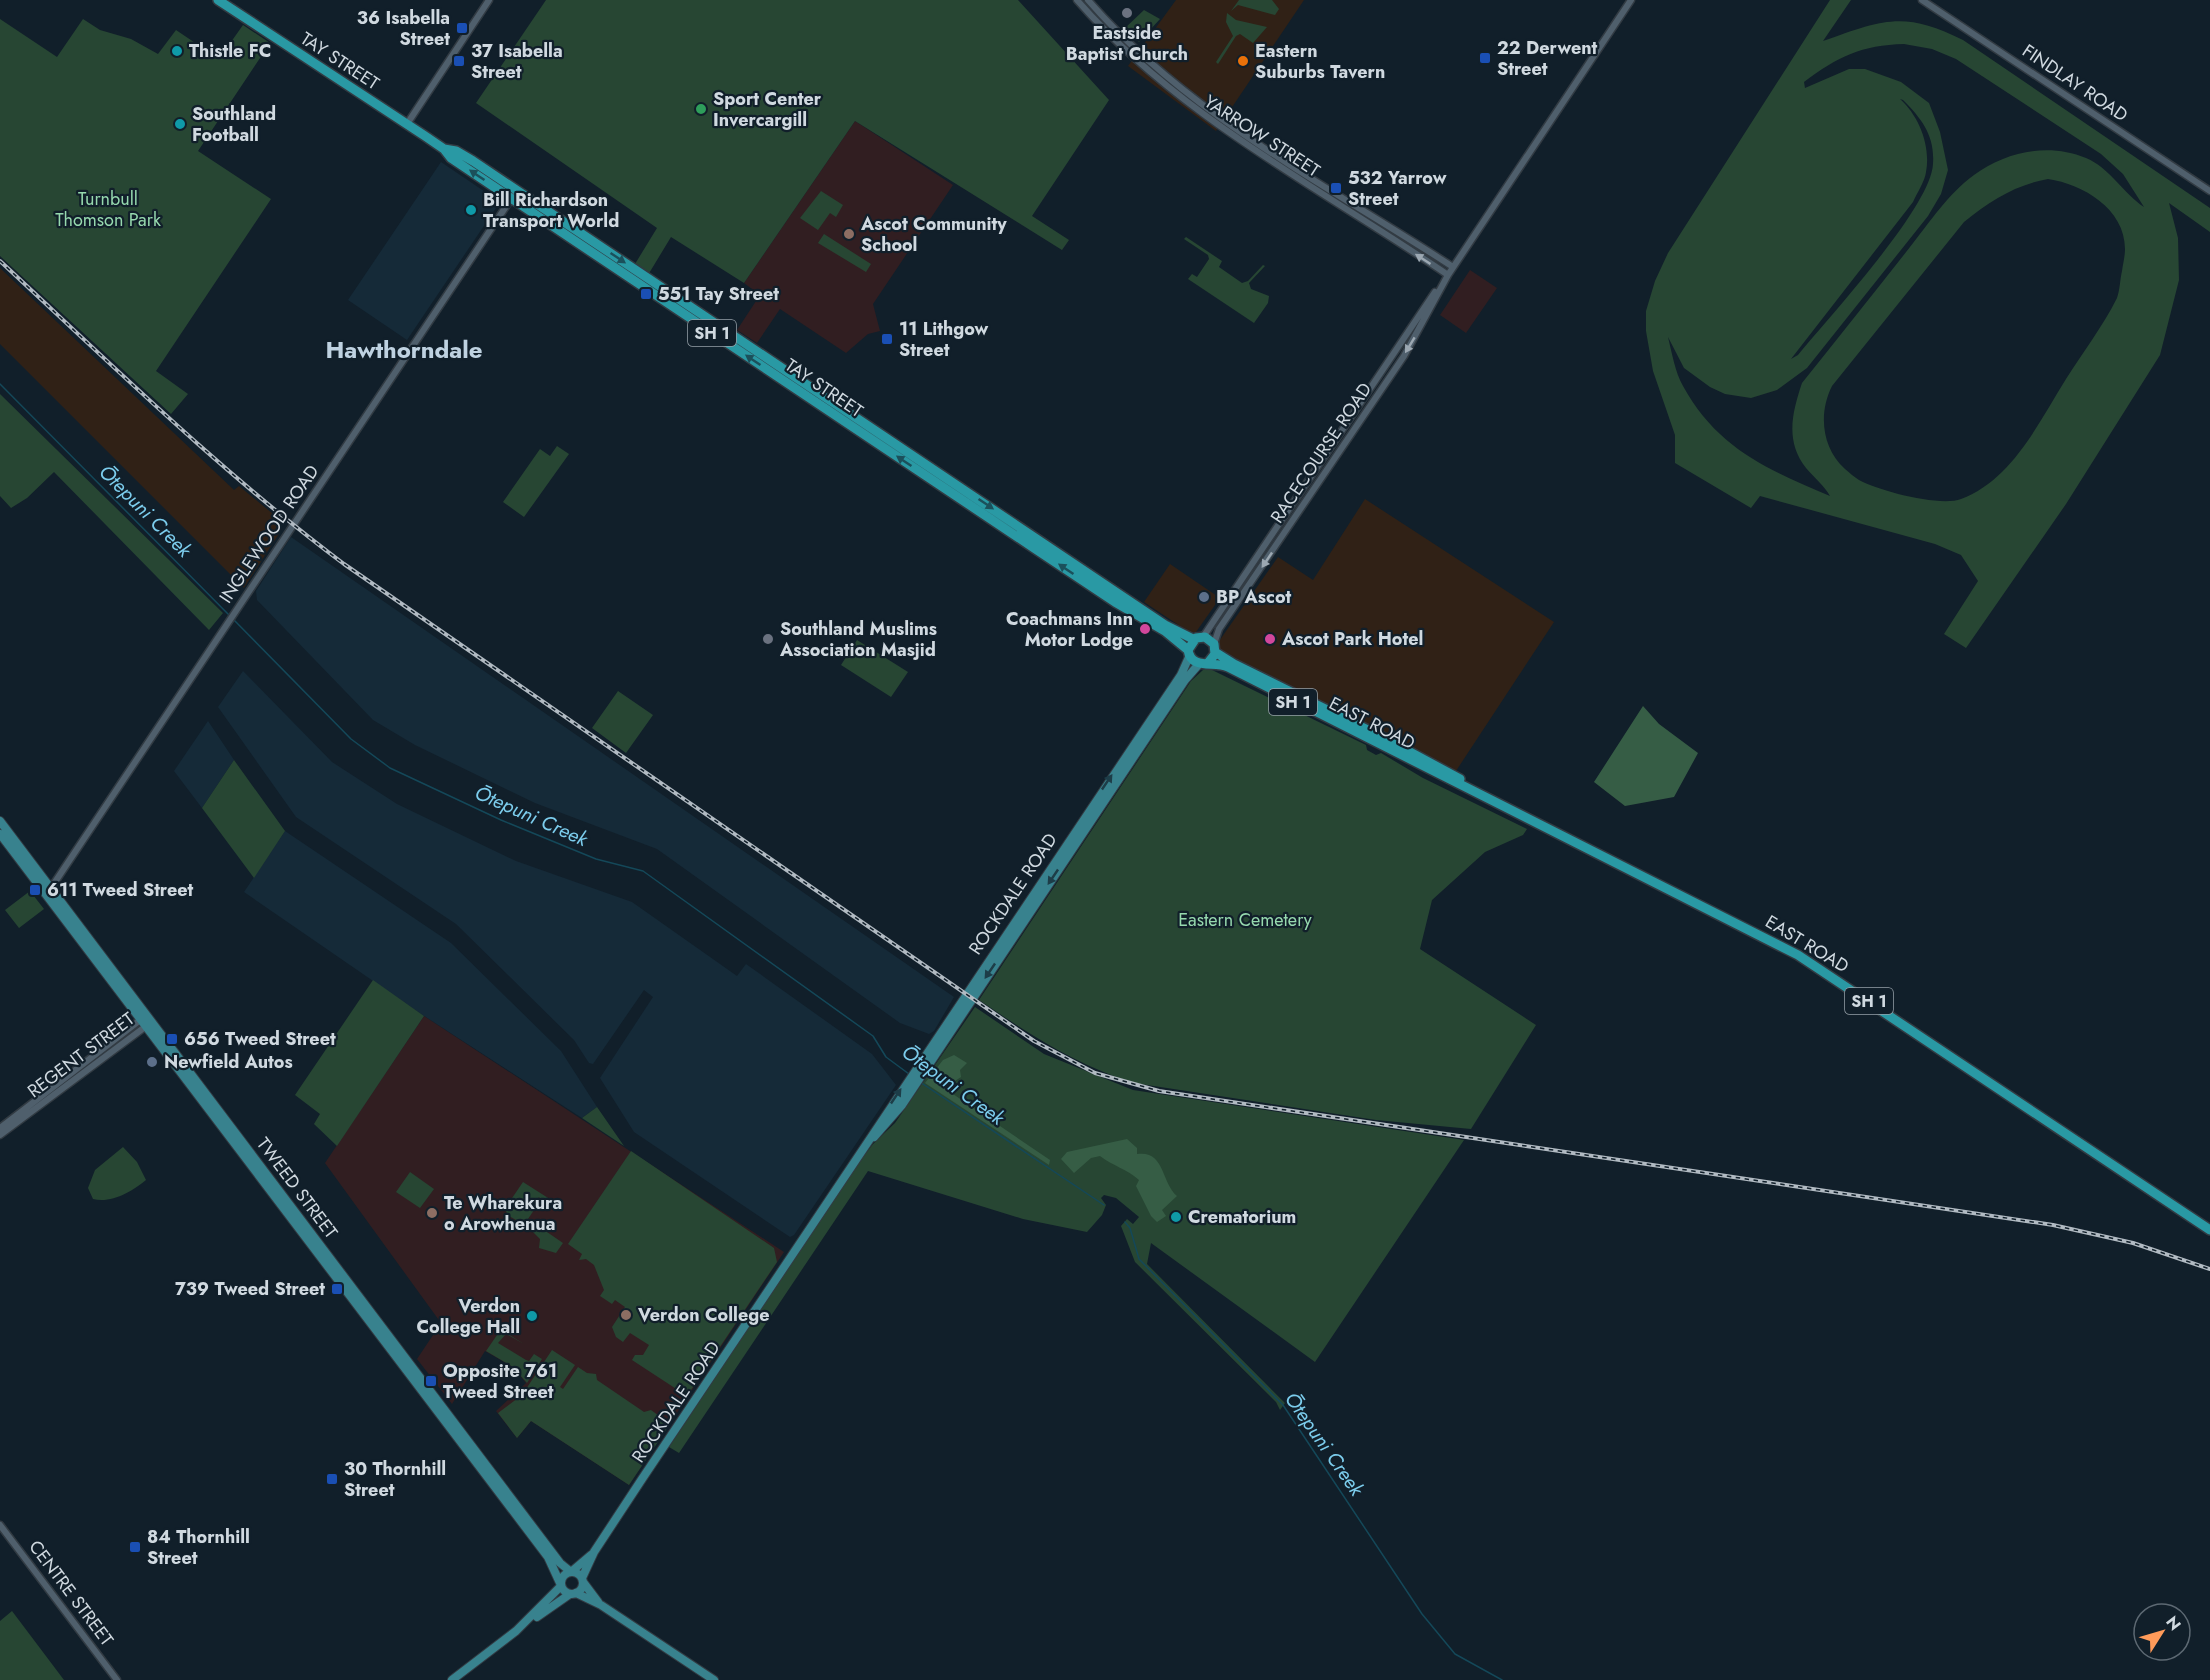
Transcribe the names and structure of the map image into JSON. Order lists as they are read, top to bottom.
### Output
{
  "streets": {
    "highway": ["TAY STREET", "SH 1", "EAST ROAD"],
    "main road": ["ROCKDALE ROAD", "TWEED STREET"],
    "street": [
      "FINDLAY ROAD",
      "YARROW STREET",
      "RACECOURSE ROAD",
      "INGLEWOOD ROAD",
      "REGENT STREET",
      "CENTRE STREET"
    ]
  },
  "crossings": [
    ["TAY STREET", "SH 1"],
    ["TAY STREET", "INGLEWOOD ROAD"],
    ["TAY STREET", "ROCKDALE ROAD"],
    ["YARROW STREET", "RACECOURSE ROAD"],
    ["SH 1", "RACECOURSE ROAD"],
    ["SH 1", "EAST ROAD"],
    ["SH 1", "ROCKDALE ROAD"],
    ["RACECOURSE ROAD", "EAST ROAD"],
    ["INGLEWOOD ROAD", "TWEED STREET"],
    ["EAST ROAD", "ROCKDALE ROAD"],
    ["ROCKDALE ROAD", "TWEED STREET"],
    ["REGENT STREET", "TWEED STREET"]
  ],
  "districts": ["Hawthorndale"],
  "water": ["Ōtepuni Creek"],
  "parks": ["Turnbull Thomson Park", "Eastern Cemetery"],
  "places": {
    "other": [
      "Eastside Baptist Church",
      "Thistle FC",
      "Eastern Suburbs Tavern",
      "Sport Center Invercargill",
      "Southland Football",
      "Bill Richardson Transport World",
      "Ascot Community School",
      "BP Ascot",
      "Coachmans Inn Motor Lodge",
      "Southland Muslims Association Masjid",
      "Ascot Park Hotel",
      "Newfield Autos",
      "Te Wharekura o Arowhenua",
      "Crematorium",
      "Verdon College",
      "Verdon College Hall"
    ],
    "transit": [
      "36 Isabella Street",
      "22 Derwent Street",
      "37 Isabella Street",
      "532 Yarrow Street",
      "551 Tay Street",
      "11 Lithgow Street",
      "611 Tweed Street",
      "656 Tweed Street",
      "739 Tweed Street",
      "Opposite 761 Tweed Street",
      "30 Thornhill Street",
      "84 Thornhill Street"
    ]
  },
  "north": "top right"
}
